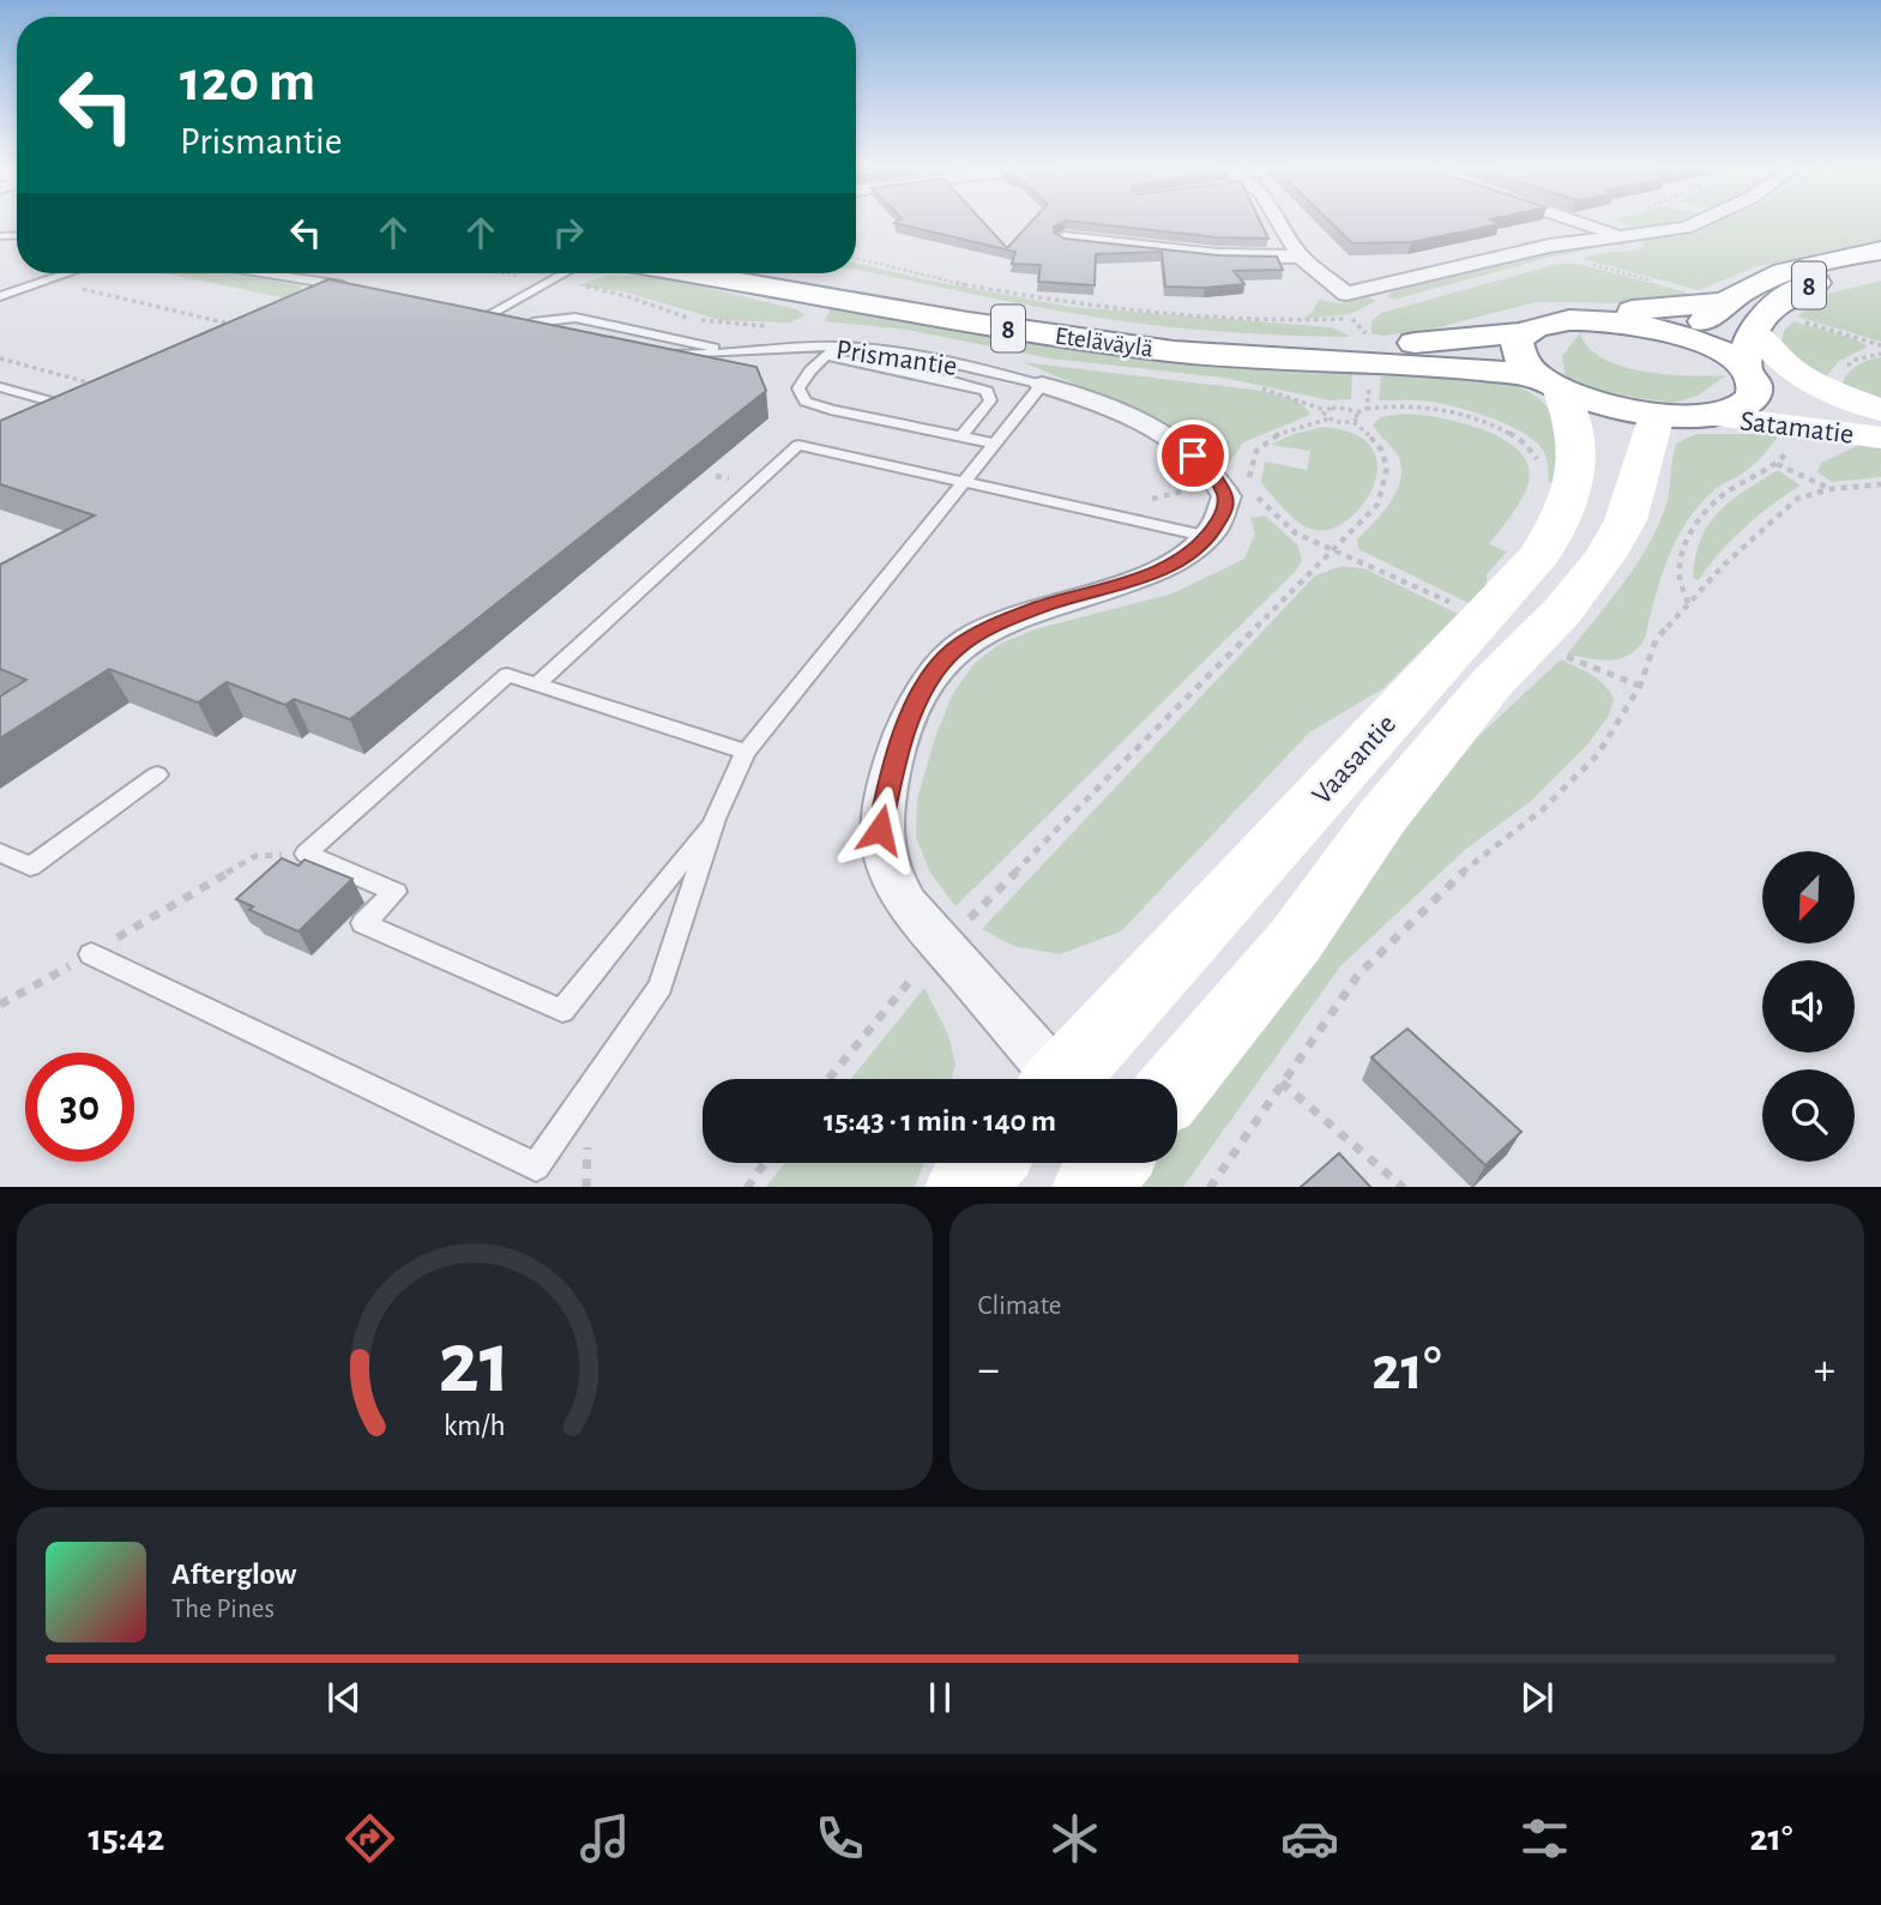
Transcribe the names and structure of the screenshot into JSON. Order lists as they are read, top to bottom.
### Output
{
  "streets": {
    "main road": [
      "8",
      "Eteläväylä",
      "Satamatie",
      "Vaasantie"
    ],
    "street": ["Prismantie"]
  },
  "crossings": [
    ["8", "Satamatie"],
    ["Eteläväylä", "Satamatie"],
    ["Eteläväylä", "Vaasantie"],
    ["Satamatie", "Vaasantie"]
  ],
  "north": "bottom left",
  "page": {
    "turn": ["120 m", "Prismantie"],
    "limit": "30",
    "trip": "15:43 · 1 min · 140 m",
    "tile": "Climate",
    "heat": ["−", "21°", "+"],
    "song": ["Afterglow", "The Pines"],
    "tabs": ["15:42", "21°"],
    "gauge": ["21", "km/h"]
  }
}
